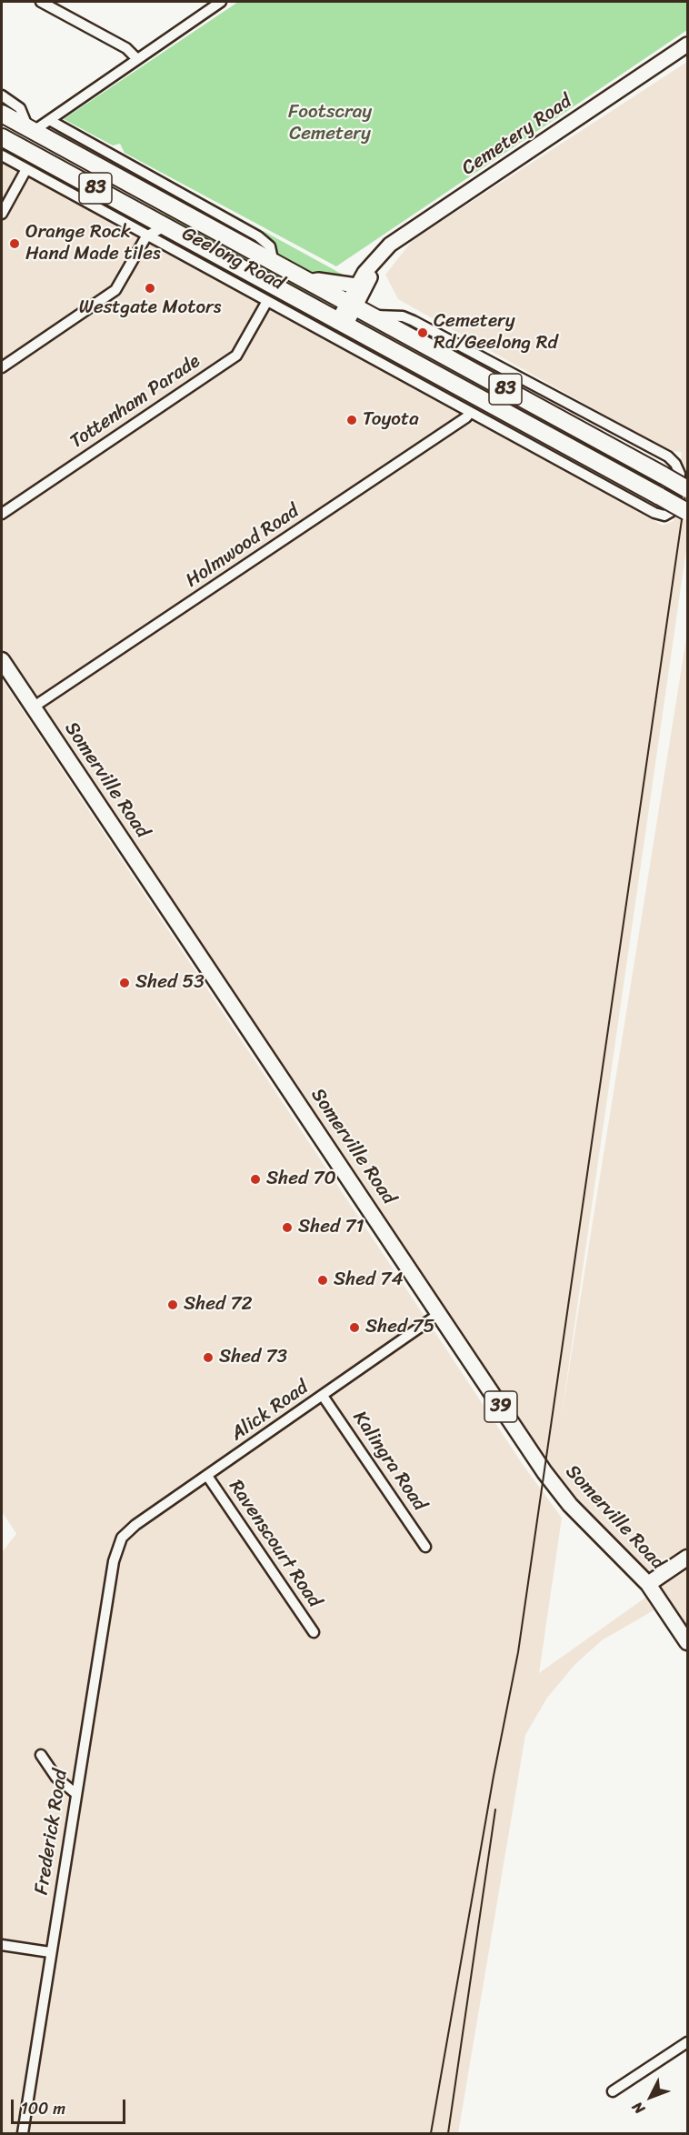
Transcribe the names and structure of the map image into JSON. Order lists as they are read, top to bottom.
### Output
{
  "streets": {
    "highway": ["83", "Geelong Road"],
    "main road": ["Somerville Road", "39"],
    "street": [
      "Cemetery Road",
      "Tottenham Parade",
      "Holmwood Road",
      "Alick Road",
      "Kalingra Road",
      "Ravenscourt Road",
      "Frederick Road"
    ]
  },
  "crossings": [
    ["Cemetery Road", "Geelong Road"],
    ["Geelong Road", "Tottenham Parade"],
    ["Geelong Road", "Holmwood Road"],
    ["Holmwood Road", "Somerville Road"],
    ["Somerville Road", "Alick Road"],
    ["Alick Road", "Kalingra Road"],
    ["Alick Road", "Ravenscourt Road"],
    ["Alick Road", "Frederick Road"]
  ],
  "parks": ["Footscray Cemetery"],
  "places": [
    "Orange Rock Hand Made tiles",
    "Westgate Motors",
    "Cemetery Rd/Geelong Rd",
    "Toyota",
    "Shed 53",
    "Shed 70",
    "Shed 71",
    "Shed 74",
    "Shed 72",
    "Shed 75",
    "Shed 73"
  ],
  "scale_bar": "100 m",
  "north": "bottom left"
}
